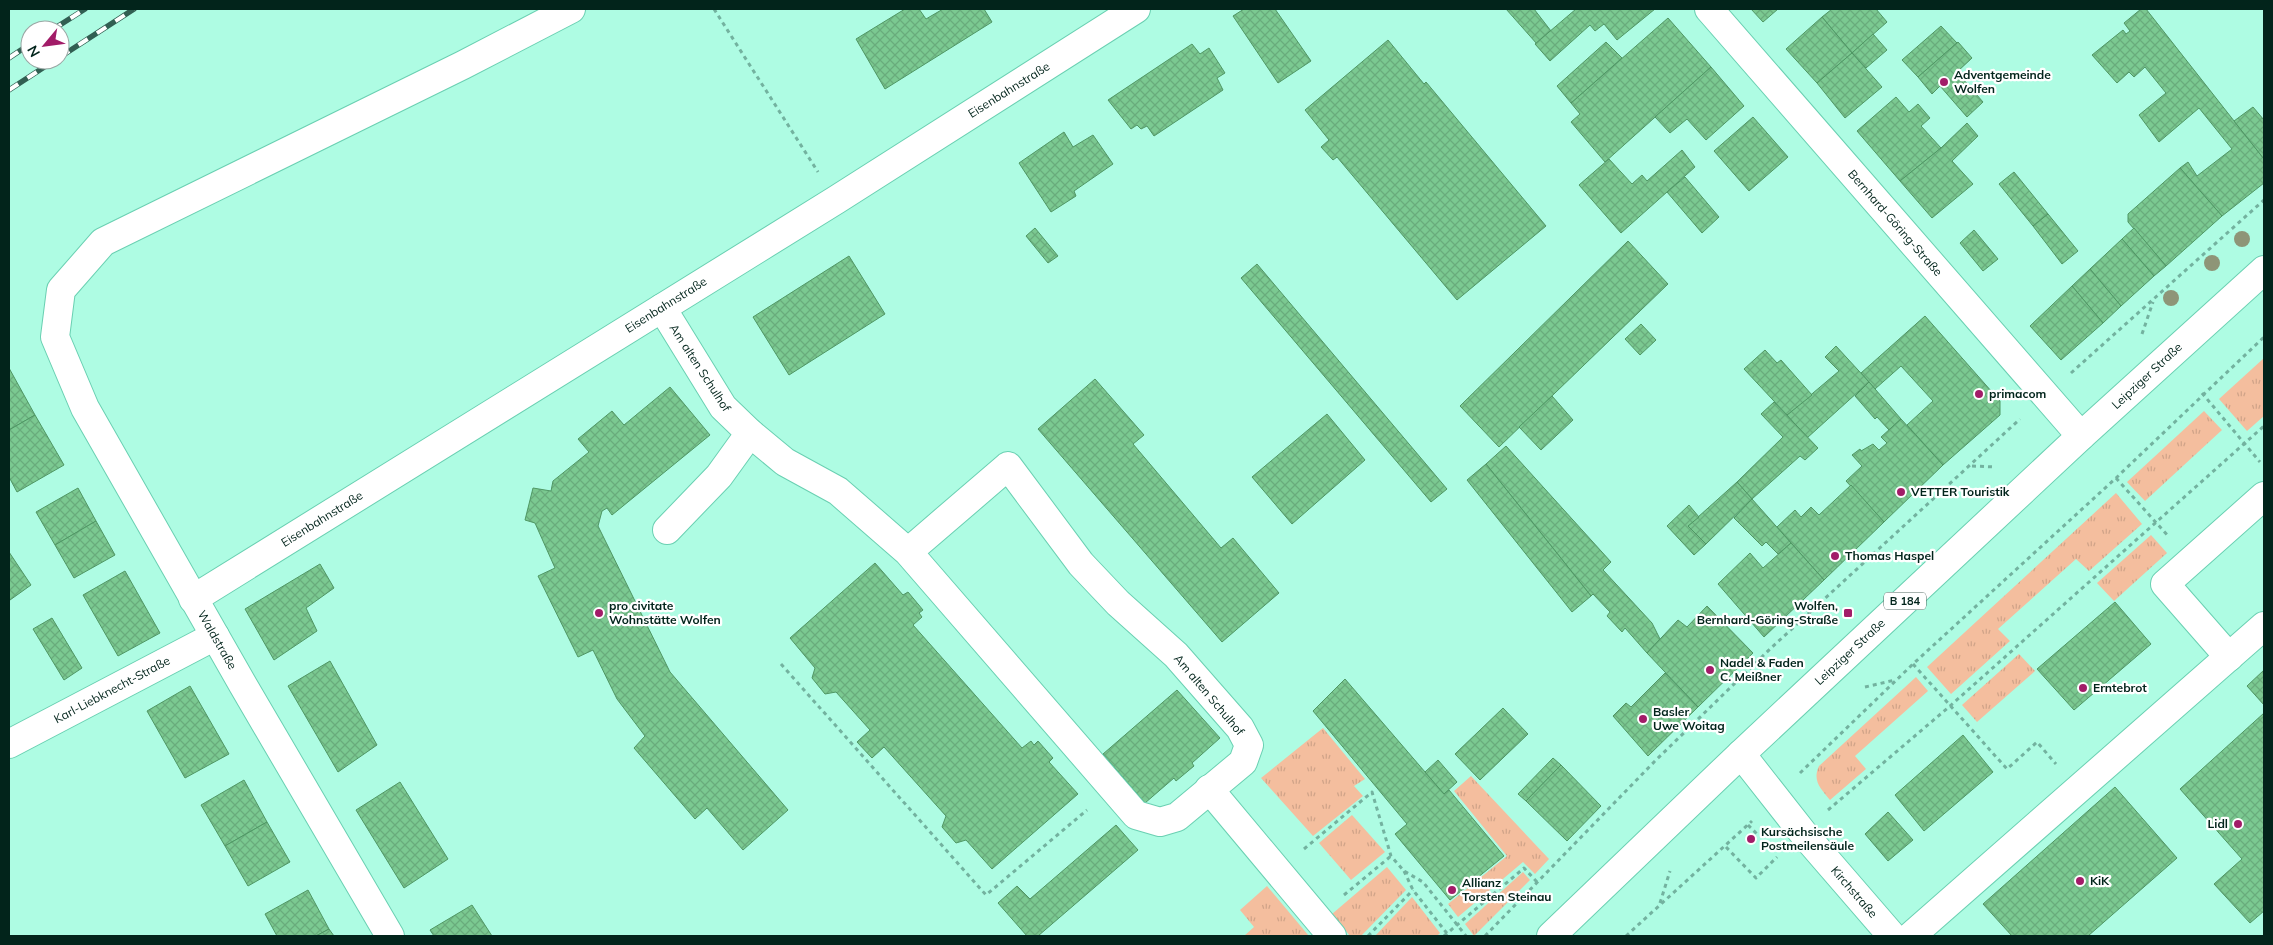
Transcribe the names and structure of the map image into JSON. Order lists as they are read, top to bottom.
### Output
{
  "streets": {
    "street": [
      "Eisenbahnstraße",
      "Bernhard-Göring-Straße",
      "Am alten Schulhof",
      "Leipziger Straße",
      "B 184",
      "Waldstraße",
      "Karl-Liebknecht-Straße",
      "Kirchstraße"
    ]
  },
  "crossings": [
    ["Eisenbahnstraße", "Am alten Schulhof"],
    ["Eisenbahnstraße", "Waldstraße"],
    ["Bernhard-Göring-Straße", "Leipziger Straße"],
    ["Leipziger Straße", "Kirchstraße"],
    ["Waldstraße", "Karl-Liebknecht-Straße"]
  ],
  "places": {
    "other": [
      "Adventgemeinde Wolfen",
      "primacom",
      "VETTER Touristik",
      "Thomas Haspel",
      "pro civitate Wohnstätte Wolfen",
      "Nadel & Faden C. Meißner",
      "Erntebrot",
      "Basler Uwe Woitag",
      "Lidl",
      "Kursächsische Postmeilensäule",
      "KiK",
      "Allianz Torsten Steinau"
    ],
    "transit": ["Wolfen, Bernhard-Göring-Straße"]
  },
  "north": "bottom left"
}
